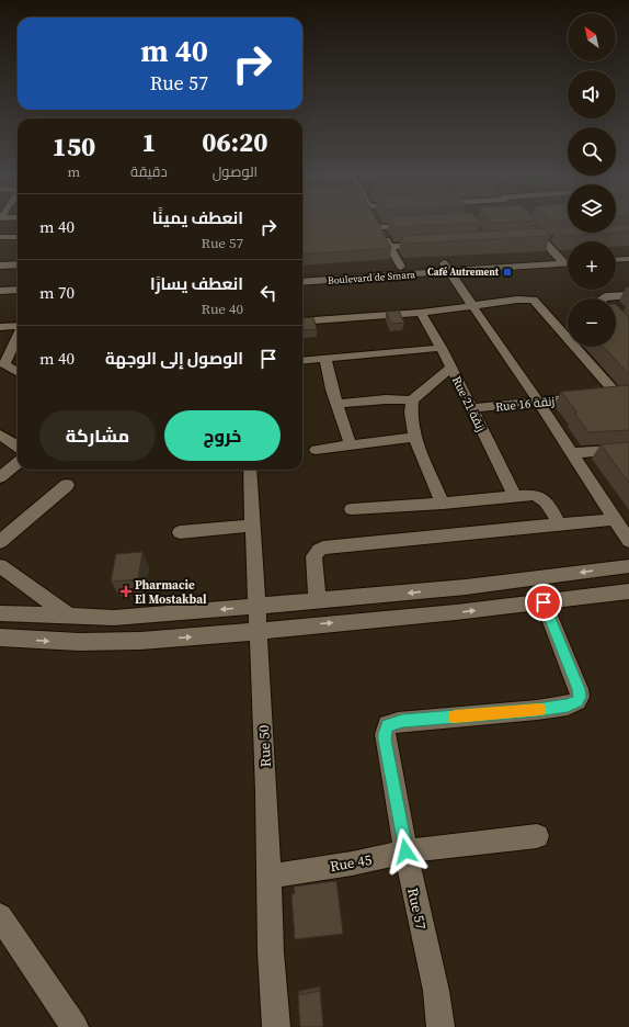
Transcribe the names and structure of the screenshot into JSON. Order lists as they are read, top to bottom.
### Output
{
  "streets": {
    "street": [
      "Boulevard de Smara",
      "Rue 21 زنقة",
      "Rue 16 زنقة",
      "Rue 50",
      "Rue 45",
      "Rue 57"
    ]
  },
  "crossings": [
    ["Rue 21 زنقة", "Rue 16 زنقة"],
    ["Rue 50", "Rue 45"],
    ["Rue 45", "Rue 57"]
  ],
  "places": {
    "transit": ["Café Autrement"],
    "health": ["Pharmacie El Mostakbal"]
  },
  "north": "top left",
  "page": {
    "map_buttons": ["+", "−"],
    "turn": ["40 m", "Rue 57"],
    "eta": [
      "06:20",
      "الوصول",
      "1",
      "دقيقة",
      "150",
      "m"
    ],
    "list": [
      {
        "name": "انعطف يمينًا",
        "note": "Rue 57",
        "value": "40 m"
      },
      {
        "name": "انعطف يسارًا",
        "note": "Rue 40",
        "value": "70 m"
      },
      {
        "name": "الوصول إلى الوجهة",
        "value": "40 m"
      }
    ],
    "buttons": ["خروج", "مشاركة"]
  }
}
